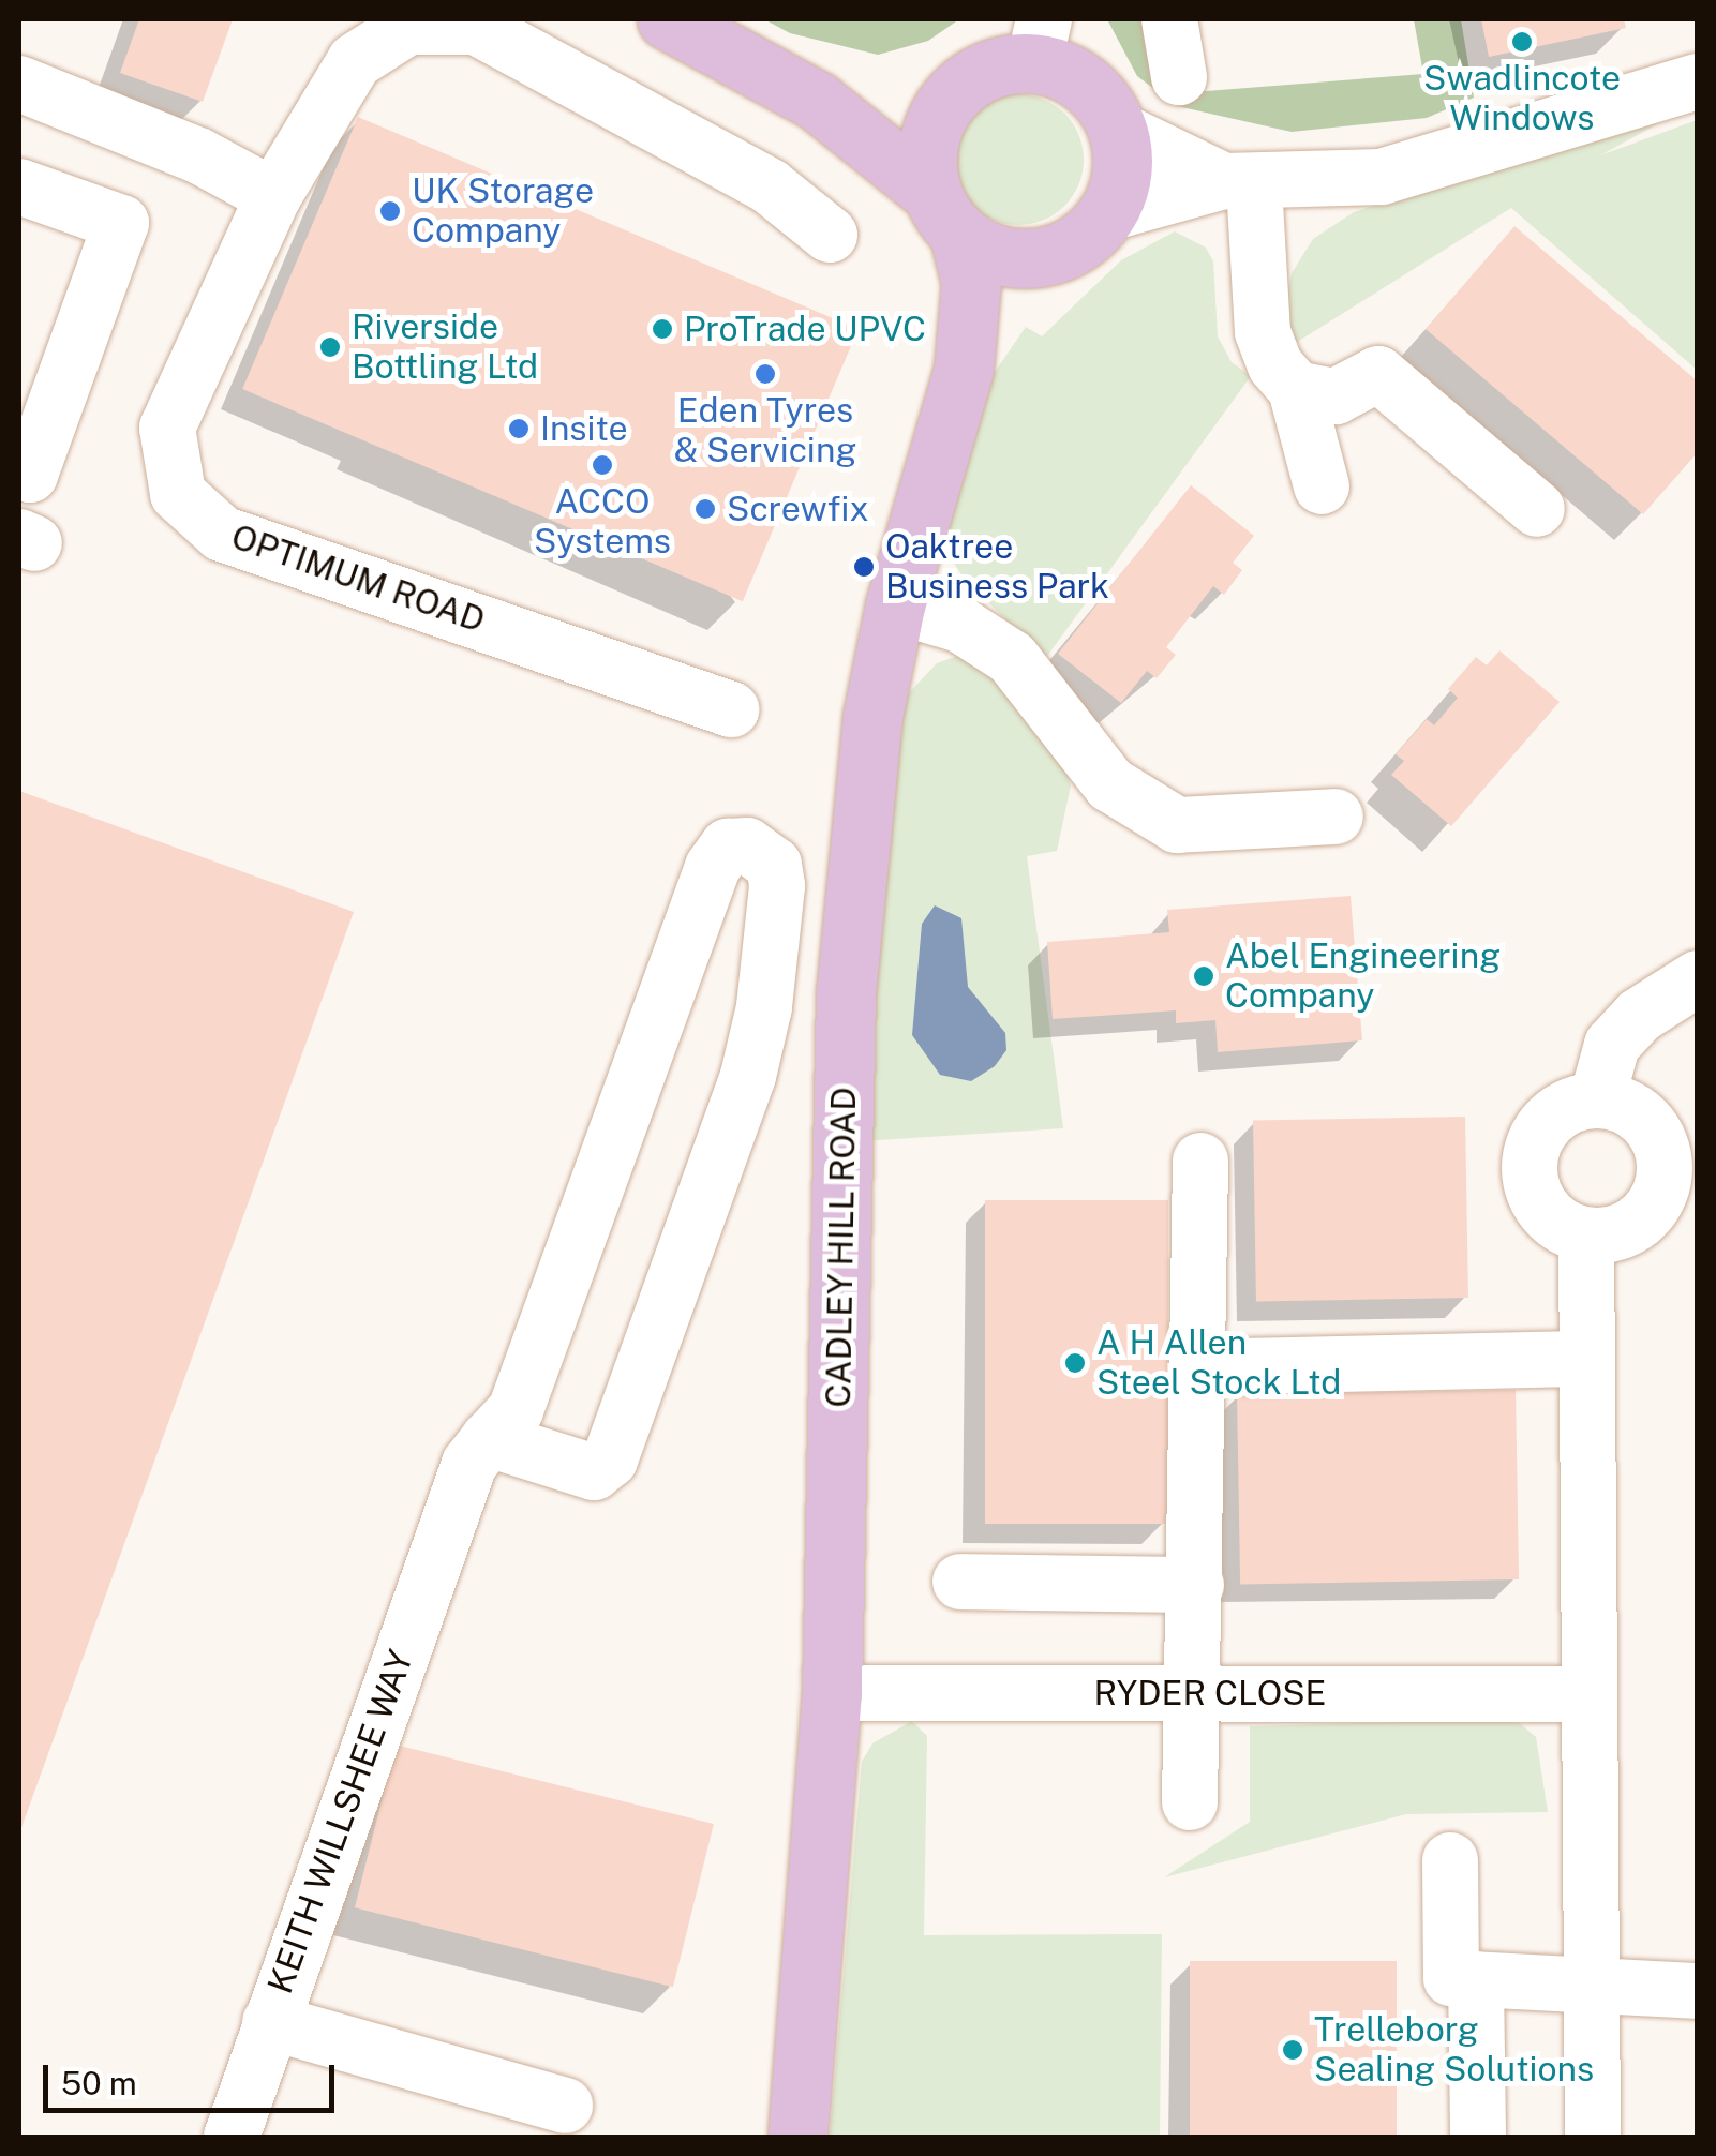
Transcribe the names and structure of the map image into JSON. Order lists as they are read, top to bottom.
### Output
{
  "streets": {
    "main road": ["CADLEY HILL ROAD"],
    "street": ["OPTIMUM ROAD", "RYDER CLOSE", "KEITH WILLSHEE WAY"]
  },
  "crossings": [
    ["CADLEY HILL ROAD", "RYDER CLOSE"]
  ],
  "places": [
    "Swadlincote Windows",
    "UK Storage Company",
    "ProTrade UPVC",
    "Riverside Bottling Ltd",
    "Eden Tyres & Servicing",
    "Insite",
    "ACCO Systems",
    "Screwfix",
    "Oaktree Business Park",
    "Abel Engineering Company",
    "A H Allen Steel Stock Ltd",
    "Trelleborg Sealing Solutions"
  ],
  "scale_bar": "50 m"
}
